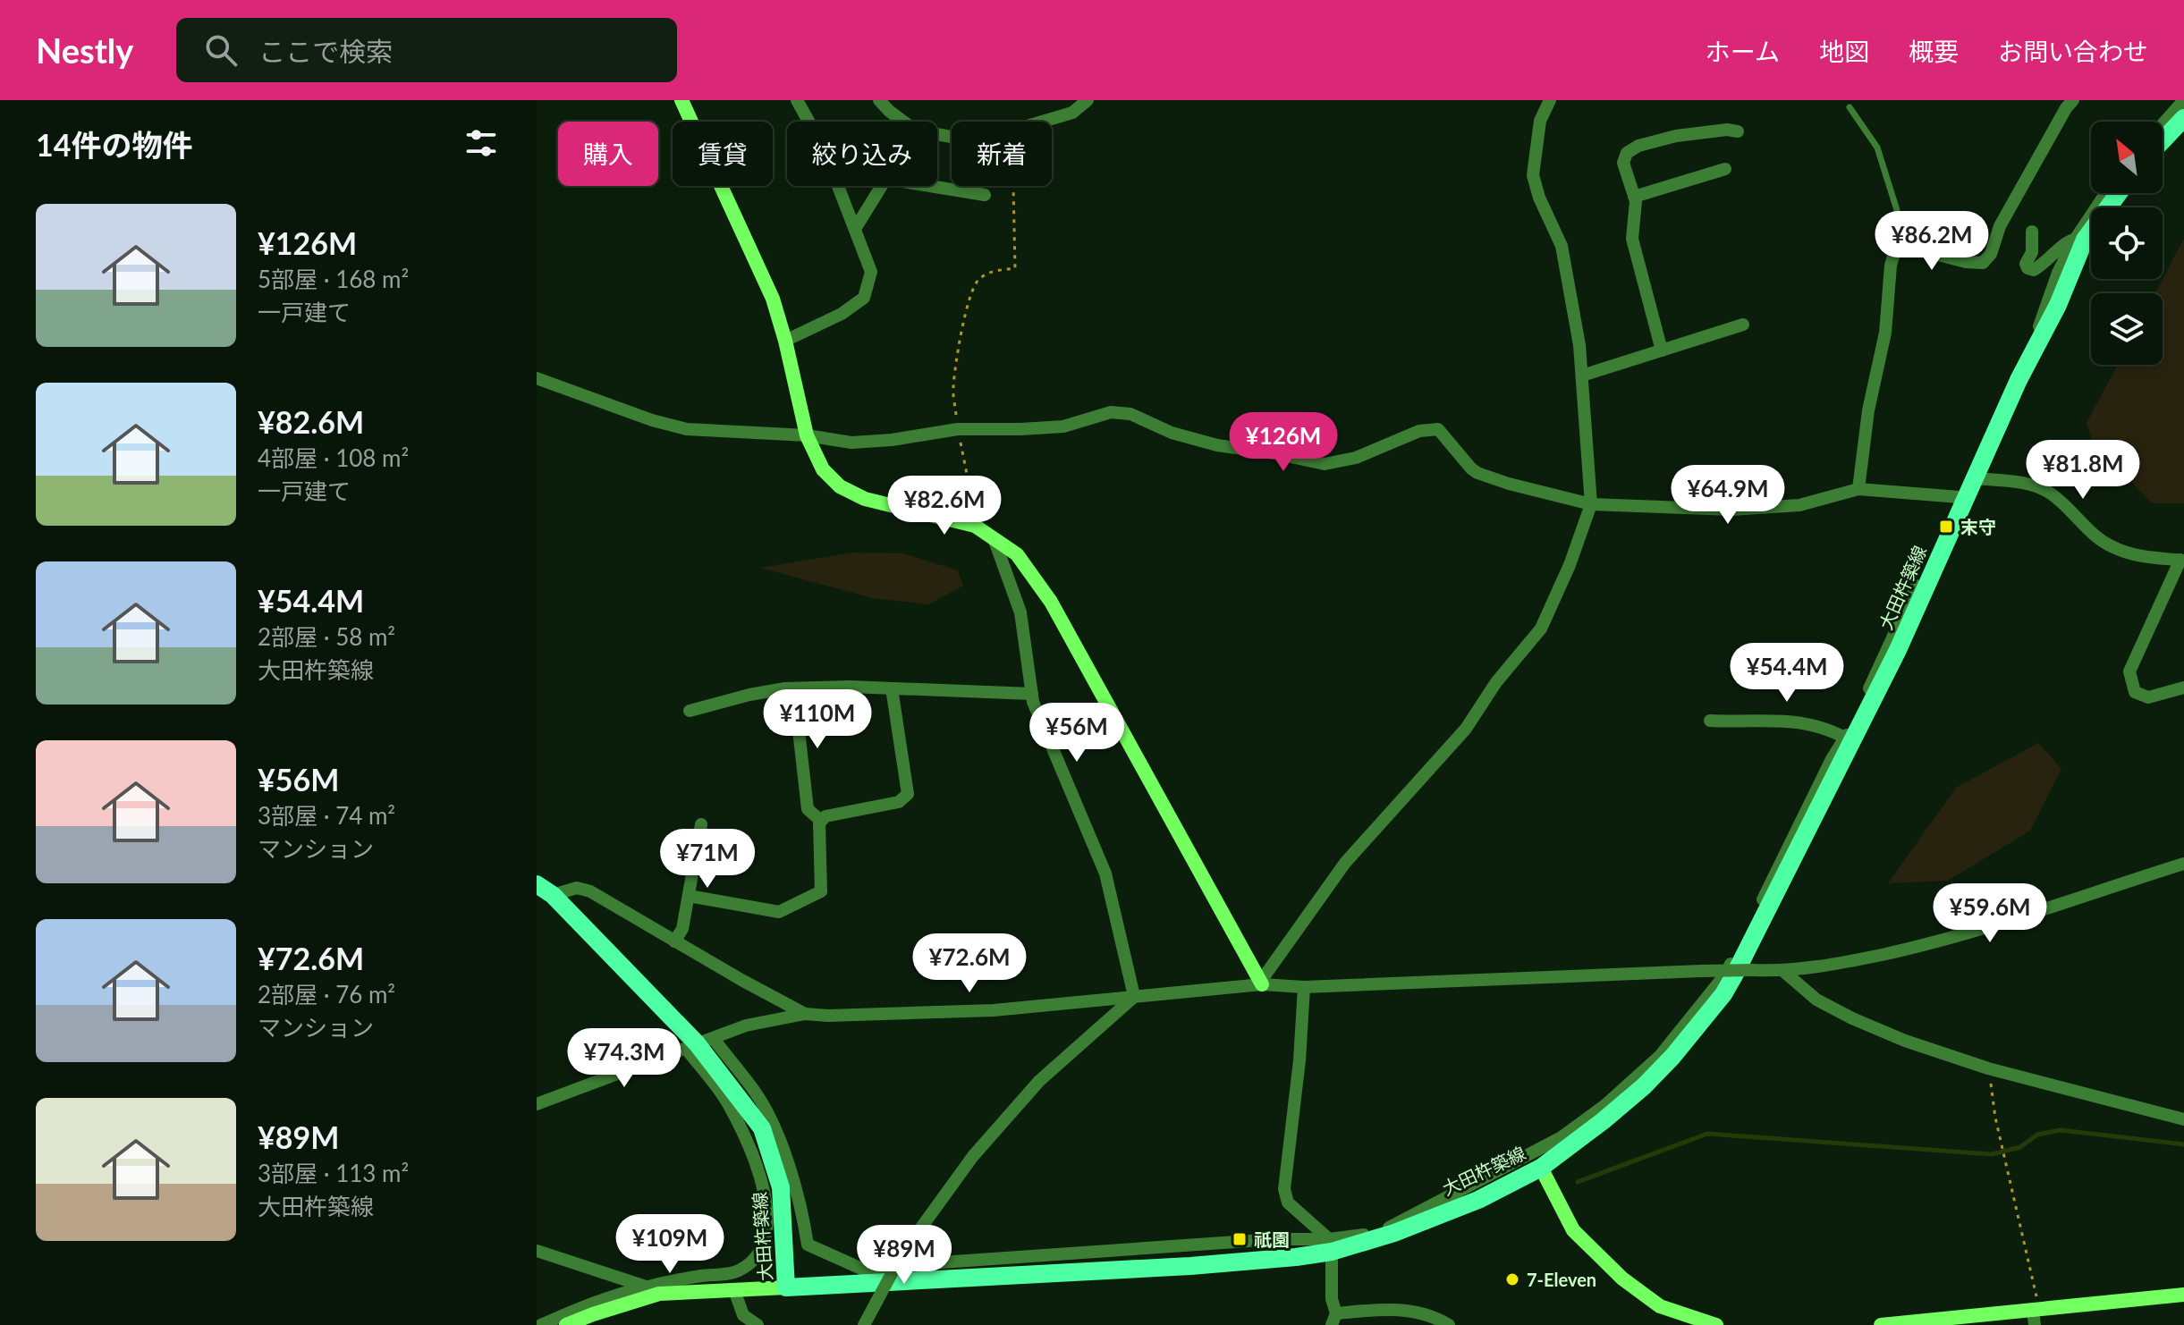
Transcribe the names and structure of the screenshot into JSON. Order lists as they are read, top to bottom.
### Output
{
  "streets": {
    "main road": ["大田杵築線"]
  },
  "places": {
    "transit": ["末守", "祇園"],
    "other": ["7-Eleven"]
  },
  "north": "top left",
  "page": {
    "header": "Nestly",
    "search": "ここで検索",
    "nav": [
      "ホーム",
      "地図",
      "概要",
      "お問い合わせ"
    ],
    "heading": "14件の物件",
    "chip": [
      "購入",
      "賃貸",
      "絞り込み",
      "新着"
    ],
    "list": [
      {
        "name": "¥126M",
        "note": "5部屋 · 168 m² · 一戸建て"
      },
      {
        "name": "¥82.6M",
        "note": "4部屋 · 108 m² · 一戸建て"
      },
      {
        "name": "¥54.4M",
        "note": "2部屋 · 58 m² · 大田杵築線"
      },
      {
        "name": "¥56M",
        "note": "3部屋 · 74 m² · マンション"
      },
      {
        "name": "¥72.6M",
        "note": "2部屋 · 76 m² · マンション"
      },
      {
        "name": "¥89M",
        "note": "3部屋 · 113 m² · 大田杵築線"
      }
    ],
    "price": [
      "¥86.2M",
      "¥126M",
      "¥81.8M",
      "¥64.9M",
      "¥82.6M",
      "¥54.4M",
      "¥110M",
      "¥56M",
      "¥71M",
      "¥59.6M",
      "¥72.6M",
      "¥74.3M",
      "¥109M",
      "¥89M"
    ]
  }
}
